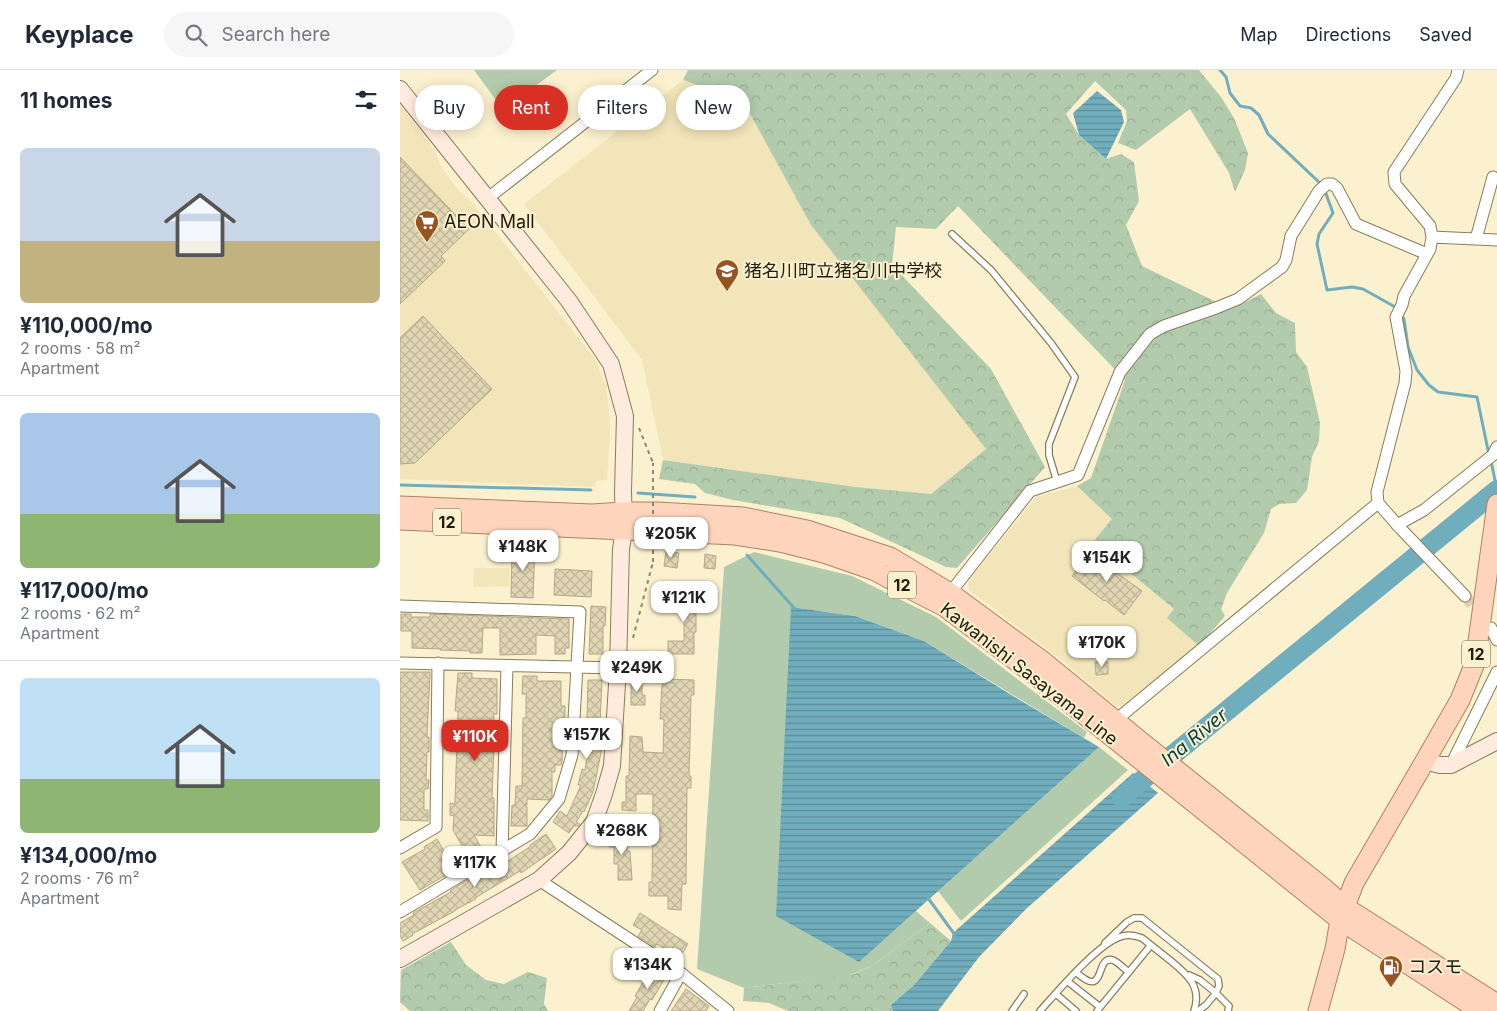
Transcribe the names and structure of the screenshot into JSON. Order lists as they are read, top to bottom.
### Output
{
  "streets": {
    "main road": ["12", "Kawanishi Sasayama Line"]
  },
  "crossings": [
    ["12", "Kawanishi Sasayama Line"]
  ],
  "water": ["Ina River"],
  "places": {
    "supermarket": ["AEON Mall"],
    "school or university": ["猪名川町立猪名川中学校"],
    "fuel station": ["コスモ"]
  },
  "page": {
    "header": "Keyplace",
    "search": "Search here",
    "nav": ["Map", "Directions", "Saved"],
    "heading": "11 homes",
    "chip": [
      "Buy",
      "Rent",
      "Filters",
      "New"
    ],
    "list": [
      {
        "name": "¥110,000/mo",
        "note": "2 rooms · 58 m² · Apartment"
      },
      {
        "name": "¥117,000/mo",
        "note": "2 rooms · 62 m² · Apartment"
      },
      {
        "name": "¥134,000/mo",
        "note": "2 rooms · 76 m² · Apartment"
      }
    ],
    "price": [
      "¥205K",
      "¥148K",
      "¥154K",
      "¥121K",
      "¥170K",
      "¥249K",
      "¥157K",
      "¥110K",
      "¥268K",
      "¥117K",
      "¥134K"
    ]
  }
}
